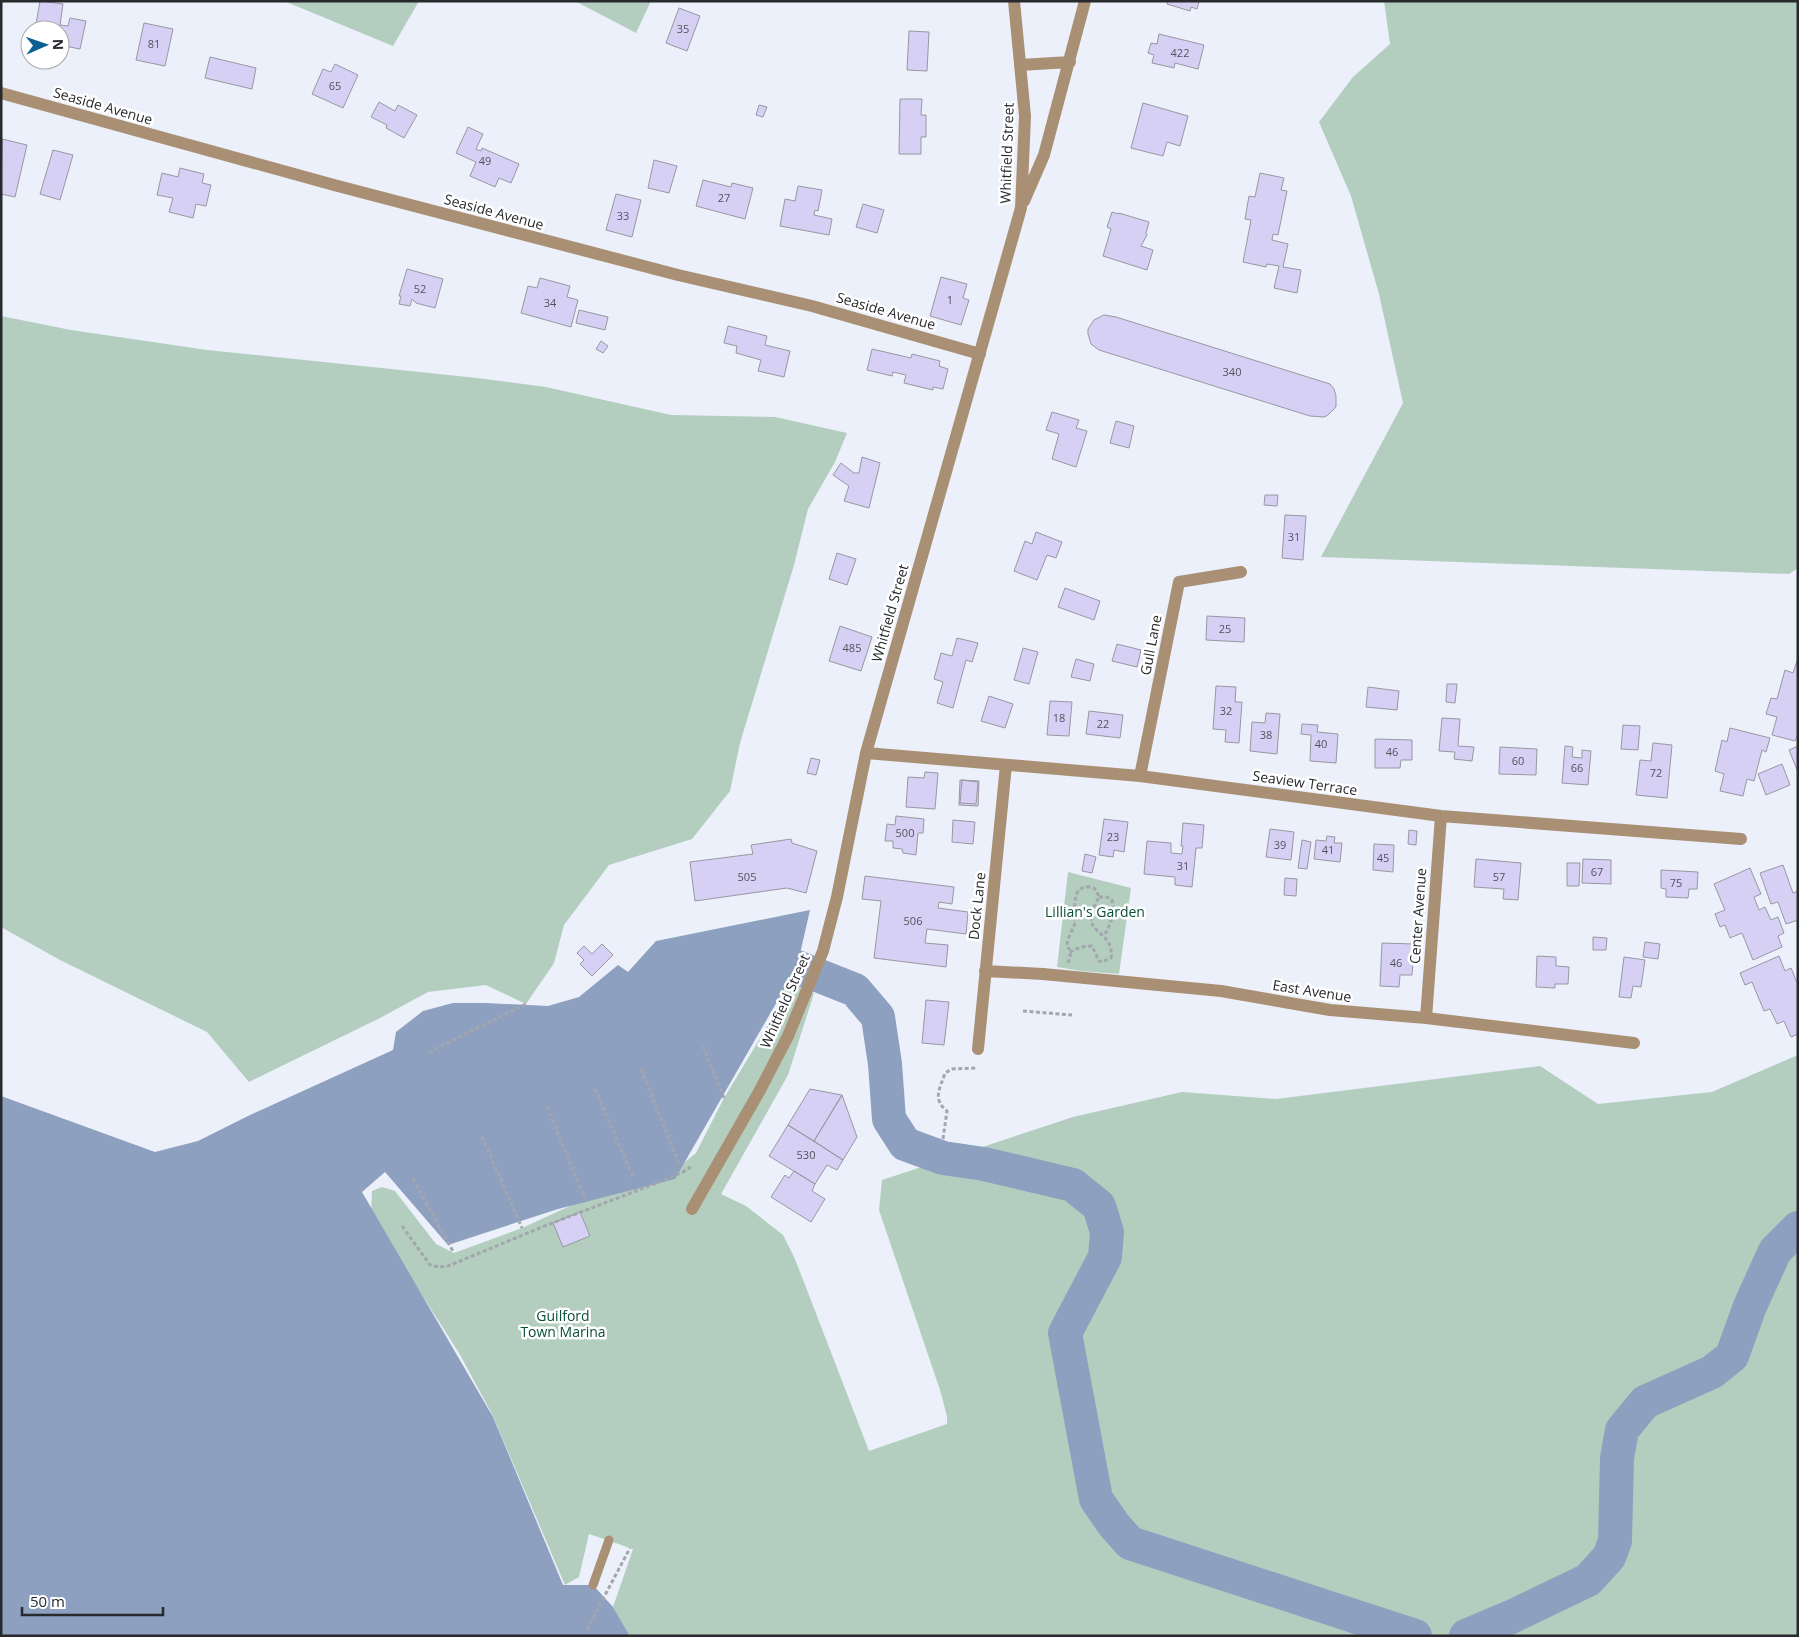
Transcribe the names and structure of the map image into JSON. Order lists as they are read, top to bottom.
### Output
{
  "streets": {
    "street": [
      "Seaside Avenue",
      "Whitfield Street",
      "Gull Lane",
      "Seaview Terrace",
      "Dock Lane",
      "Center Avenue",
      "East Avenue"
    ]
  },
  "crossings": [
    ["Seaside Avenue", "Whitfield Street"],
    ["Whitfield Street", "Seaview Terrace"],
    ["Gull Lane", "Seaview Terrace"],
    ["Seaview Terrace", "Dock Lane"],
    ["Seaview Terrace", "Center Avenue"],
    ["Dock Lane", "East Avenue"],
    ["Center Avenue", "East Avenue"]
  ],
  "parks": ["Lillian's Garden", "Guilford Town Marina"],
  "house_numbers": [
    "35",
    "81",
    "422",
    "65",
    "49",
    "27",
    "33",
    "52",
    "1",
    "34",
    "340",
    "31",
    "25",
    "485",
    "32",
    "18",
    "22",
    "38",
    "40",
    "46",
    "60",
    "66",
    "72",
    "500",
    "23",
    "39",
    "41",
    "45",
    "31",
    "67",
    "505",
    "57",
    "75",
    "506",
    "46",
    "530"
  ],
  "scale_bar": "50 m",
  "north": "right"
}
